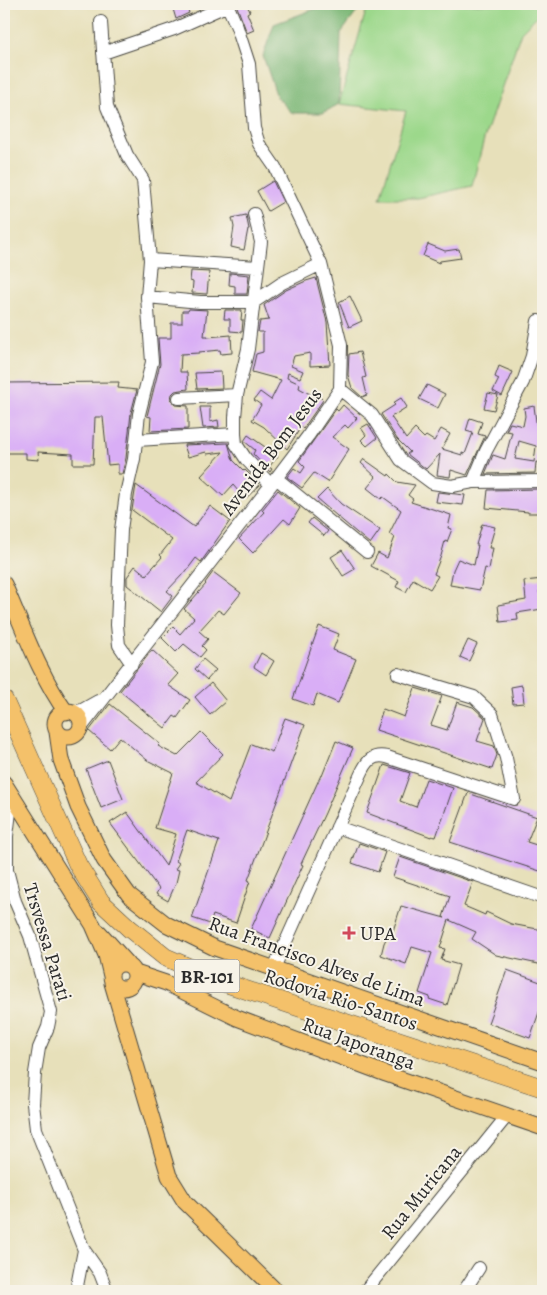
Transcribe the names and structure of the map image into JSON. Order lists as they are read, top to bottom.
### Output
{
  "streets": {
    "highway": ["BR-101", "Rodovia Rio-Santos"],
    "main road": ["Rua Francisco Alves de Lima", "Rua Japoranga"],
    "street": ["Avenida Bom Jesus", "Trsvessa Parati", "Rua Muricana"]
  },
  "crossings": [
    ["Avenida Bom Jesus", "Rua Francisco Alves de Lima"],
    ["Rua Japoranga", "Rua Muricana"]
  ],
  "places": {
    "health": ["UPA"]
  }
}
